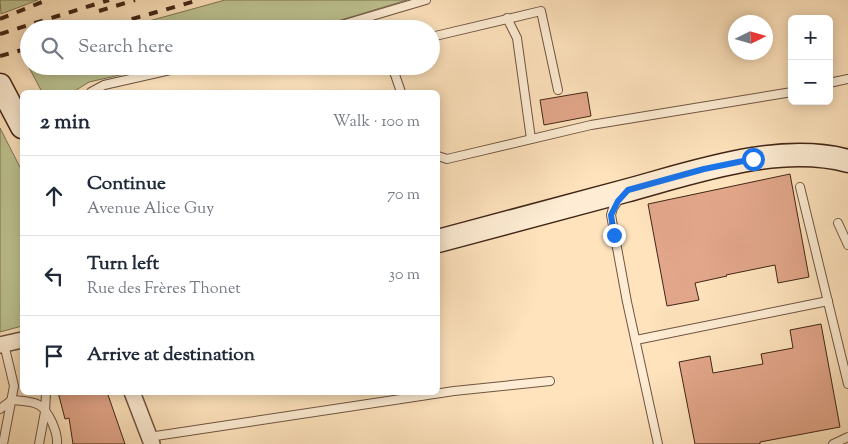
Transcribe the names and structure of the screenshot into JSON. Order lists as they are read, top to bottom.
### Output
{
  "north": "right",
  "page": {
    "map_buttons": ["+", "−"],
    "search": "Search here",
    "heading": ["2 min", "Walk · 100 m"],
    "list": [
      ["Continue", "Avenue Alice Guy", "70 m"],
      ["Turn left", "Rue des Frères Thonet", "30 m"],
      "Arrive at destination"
    ]
  }
}
